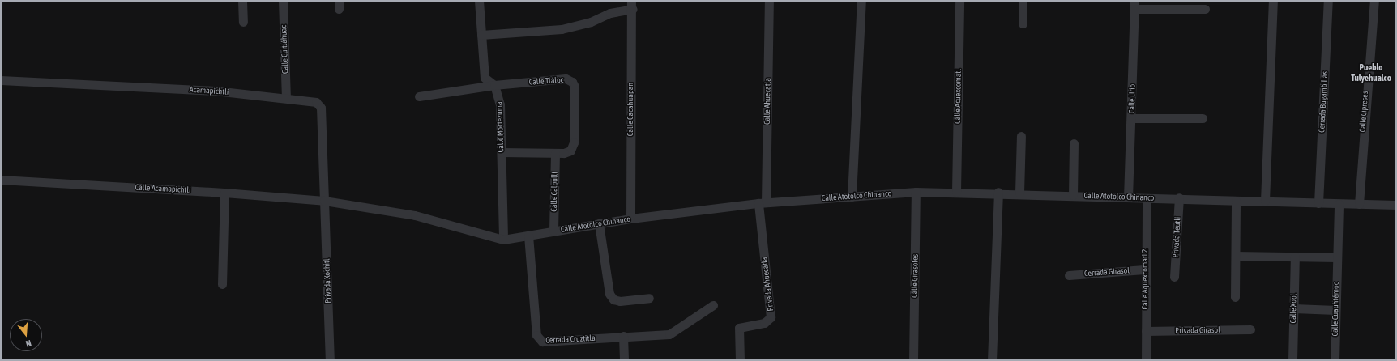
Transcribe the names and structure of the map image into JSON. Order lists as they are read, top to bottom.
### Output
{
  "streets": {
    "street": [
      "Calle Cuitláhuac",
      "Calle Tláloc",
      "Acamapichtli",
      "Calle Acuexcomatl",
      "Calle Lirio",
      "Calle Ahuecatla",
      "Cerrada Bugambilias",
      "Calle Cacahuapan",
      "Calle Cipreses",
      "Calle Moctezuma",
      "Calle Acamapichtli",
      "Calle Calpulli",
      "Calle Atotolco Chinanco",
      "Privada Teutli",
      "Cerrada Girasol",
      "Calle Girasoles",
      "Calle Aquexcomatl 2",
      "Privada Xóchitl",
      "Privada Ahuecatla",
      "Calle Xool",
      "Calle Cuauhtémoc",
      "Privada Girasol",
      "Cerrada Cruztitla"
    ]
  },
  "crossings": [
    ["Calle Cuitláhuac", "Acamapichtli"],
    ["Calle Tláloc", "Calle Moctezuma"],
    ["Calle Tláloc", "Calle Calpulli"],
    ["Acamapichtli", "Calle Acamapichtli"],
    ["Acamapichtli", "Calle Atotolco Chinanco"],
    ["Acamapichtli", "Privada Xóchitl"],
    ["Calle Acuexcomatl", "Calle Atotolco Chinanco"],
    ["Calle Lirio", "Calle Atotolco Chinanco"],
    ["Calle Ahuecatla", "Calle Atotolco Chinanco"],
    ["Calle Ahuecatla", "Privada Ahuecatla"],
    ["Cerrada Bugambilias", "Calle Atotolco Chinanco"],
    ["Calle Cacahuapan", "Calle Atotolco Chinanco"],
    ["Calle Cipreses", "Calle Atotolco Chinanco"],
    ["Calle Moctezuma", "Calle Atotolco Chinanco"],
    ["Calle Acamapichtli", "Calle Atotolco Chinanco"],
    ["Calle Acamapichtli", "Privada Xóchitl"],
    ["Calle Calpulli", "Calle Atotolco Chinanco"],
    ["Calle Atotolco Chinanco", "Privada Teutli"],
    ["Calle Atotolco Chinanco", "Calle Girasoles"],
    ["Calle Atotolco Chinanco", "Calle Aquexcomatl 2"],
    ["Calle Atotolco Chinanco", "Privada Xóchitl"],
    ["Calle Atotolco Chinanco", "Privada Ahuecatla"],
    ["Calle Atotolco Chinanco", "Calle Cuauhtémoc"],
    ["Calle Atotolco Chinanco", "Cerrada Cruztitla"],
    ["Cerrada Girasol", "Calle Aquexcomatl 2"],
    ["Calle Aquexcomatl 2", "Privada Girasol"]
  ],
  "districts": ["Pueblo Tulyehualco"],
  "north": "bottom"
}
